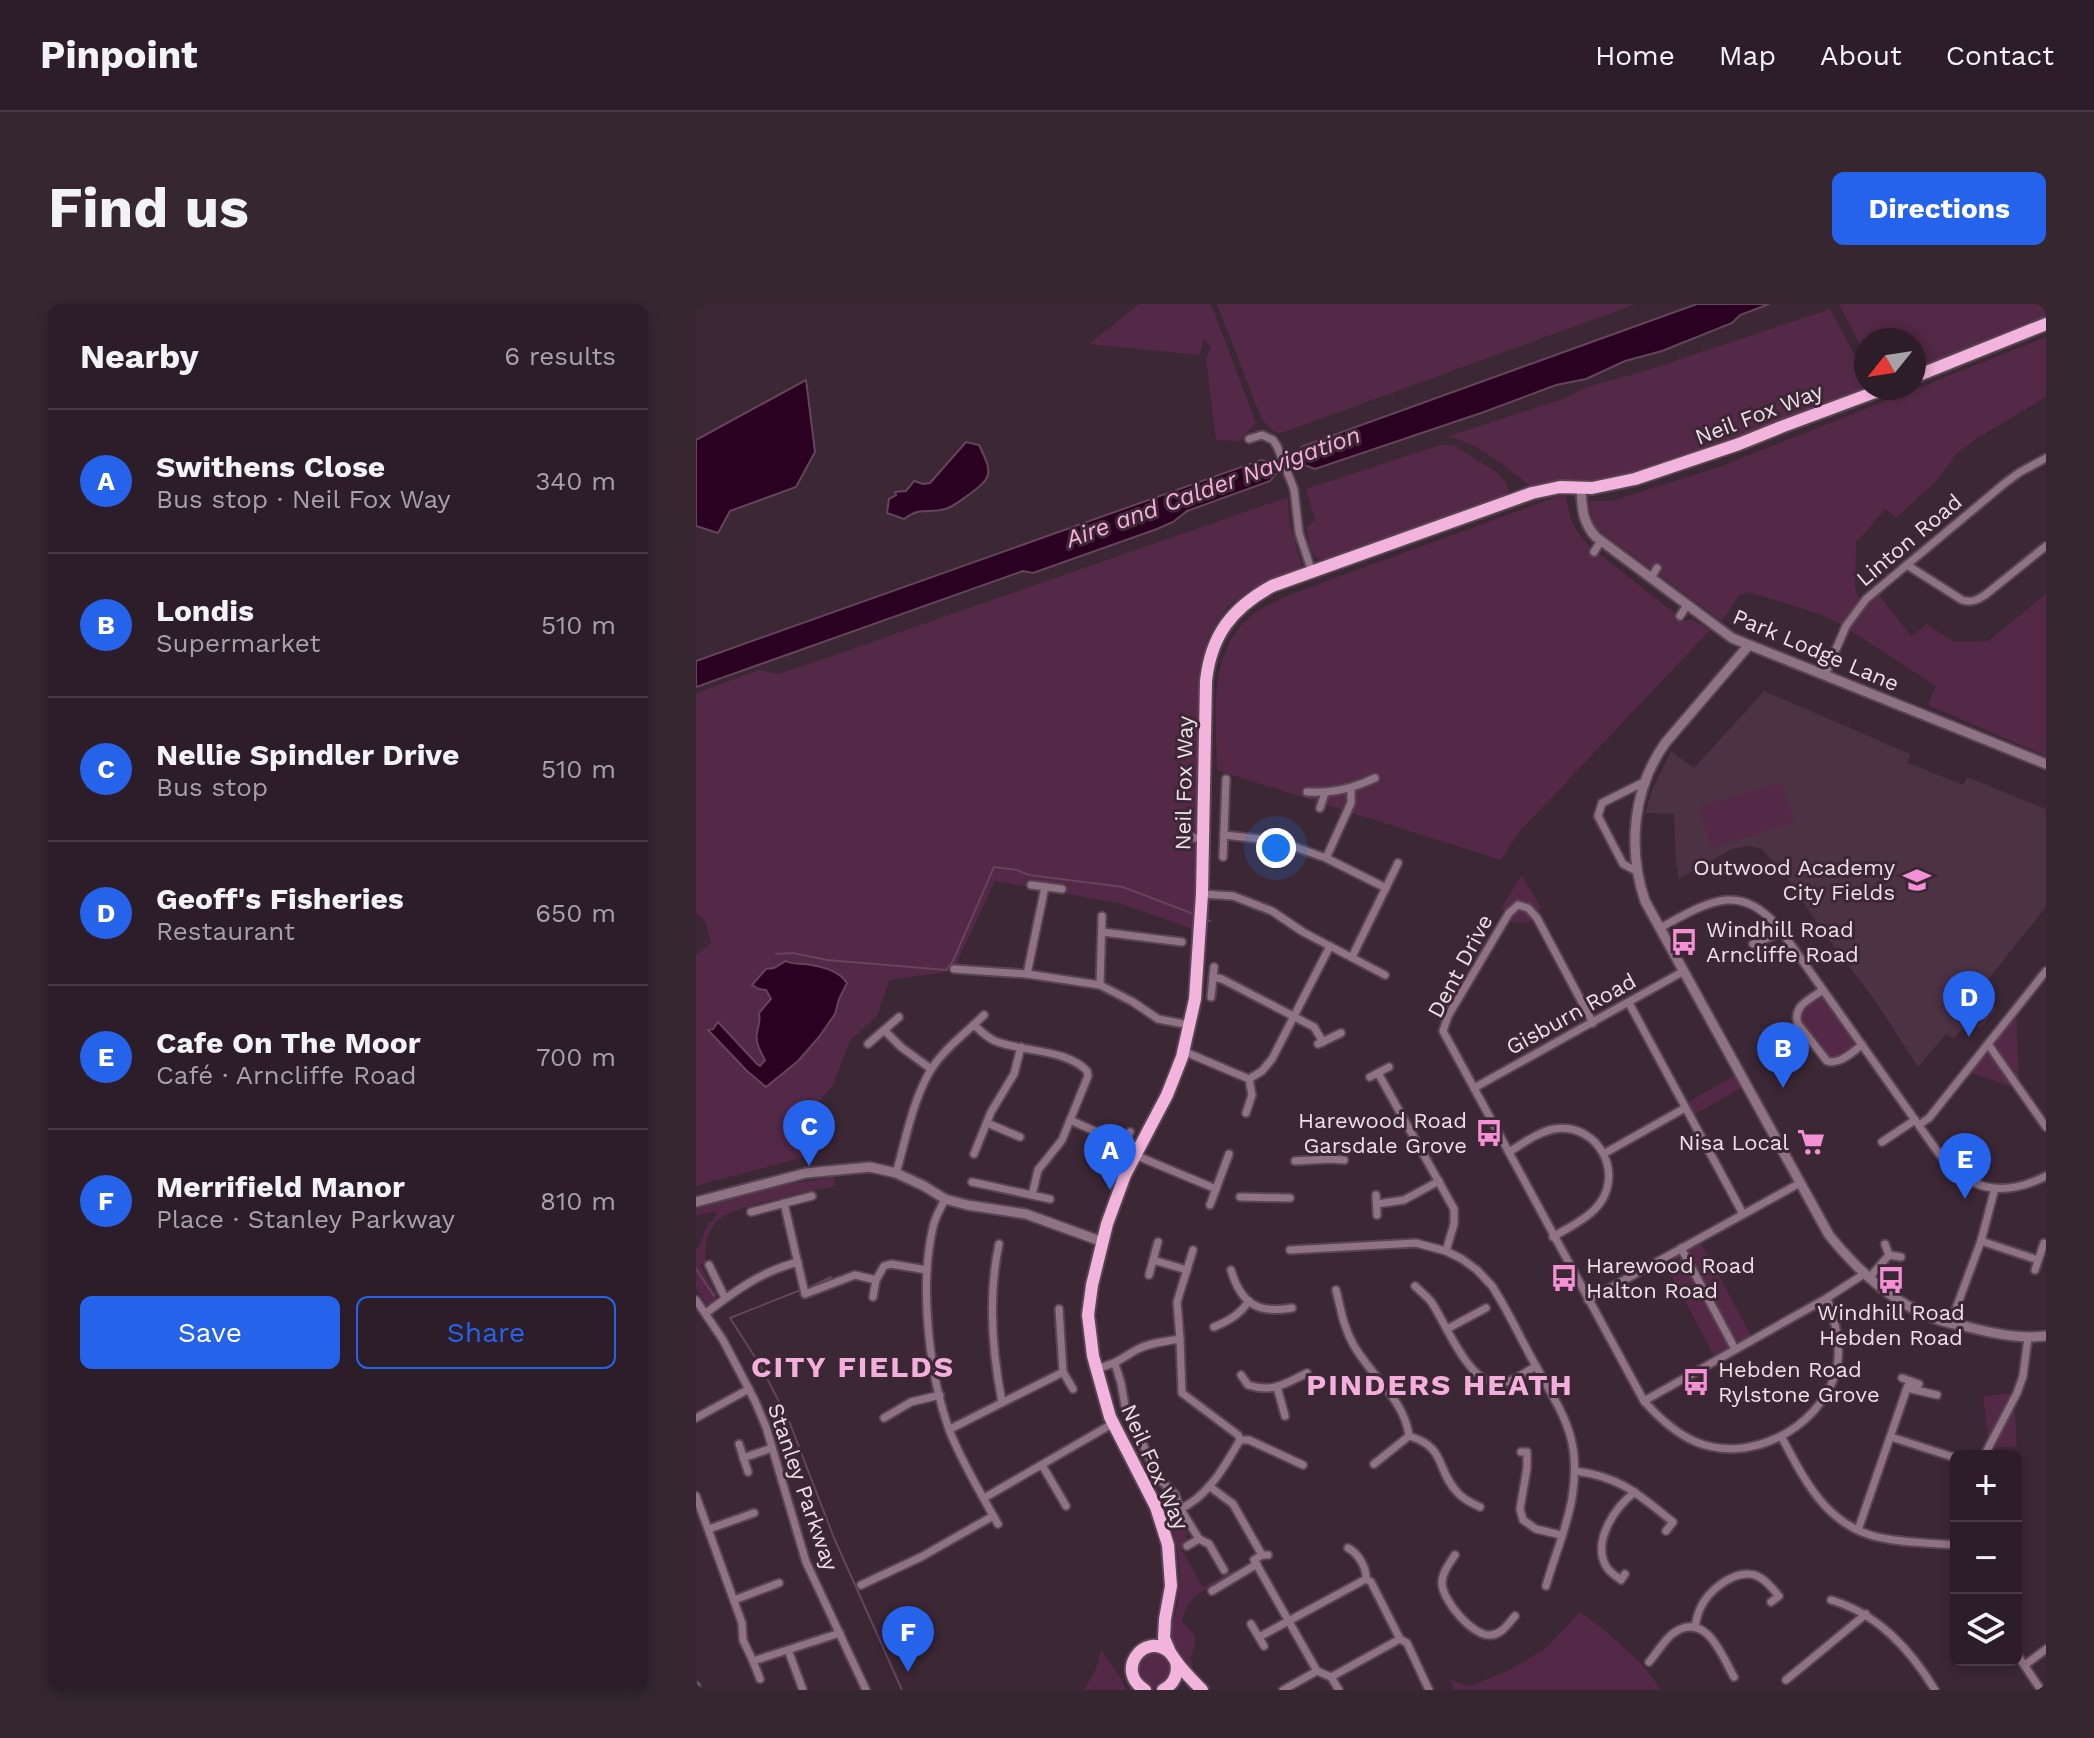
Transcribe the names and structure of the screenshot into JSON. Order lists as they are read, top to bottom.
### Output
{
  "streets": {
    "main road": ["Neil Fox Way"],
    "street": [
      "Linton Road",
      "Park Lodge Lane",
      "Dent Drive",
      "Gisburn Road",
      "Stanley Parkway"
    ]
  },
  "crossings": [
    ["Neil Fox Way", "Park Lodge Lane"],
    ["Linton Road", "Park Lodge Lane"],
    ["Dent Drive", "Gisburn Road"]
  ],
  "districts": ["CITY FIELDS", "PINDERS HEATH"],
  "water": ["Aire and Calder Navigation"],
  "places": {
    "school or university": ["Outwood Academy City Fields"],
    "bus stop": [
      "Windhill Road Arncliffe Road",
      "Harewood Road Garsdale Grove",
      "Harewood Road Halton Road",
      "Windhill Road Hebden Road",
      "Hebden Road Rylstone Grove"
    ],
    "supermarket": ["Nisa Local"]
  },
  "north": "bottom left",
  "page": {
    "header": "Pinpoint",
    "nav": [
      "Home",
      "Map",
      "About",
      "Contact"
    ],
    "buttons": [
      "Directions",
      ["Save", "Share"]
    ],
    "title": "Find us",
    "heading": ["Nearby", "6 results"],
    "list": [
      {
        "mark": "A",
        "name": "Swithens Close",
        "note": "Bus stop · Neil Fox Way",
        "value": "340 m"
      },
      {
        "mark": "B",
        "name": "Londis",
        "note": "Supermarket",
        "value": "510 m"
      },
      {
        "mark": "C",
        "name": "Nellie Spindler Drive",
        "note": "Bus stop",
        "value": "510 m"
      },
      {
        "mark": "D",
        "name": "Geoff's Fisheries",
        "note": "Restaurant",
        "value": "650 m"
      },
      {
        "mark": "E",
        "name": "Cafe On The Moor",
        "note": "Café · Arncliffe Road",
        "value": "700 m"
      },
      {
        "mark": "F",
        "name": "Merrifield Manor",
        "note": "Place · Stanley Parkway",
        "value": "810 m"
      }
    ],
    "pins": [
      "D",
      "B",
      "C",
      "A",
      "E",
      "F"
    ],
    "map_buttons": ["+", "−"]
  }
}
